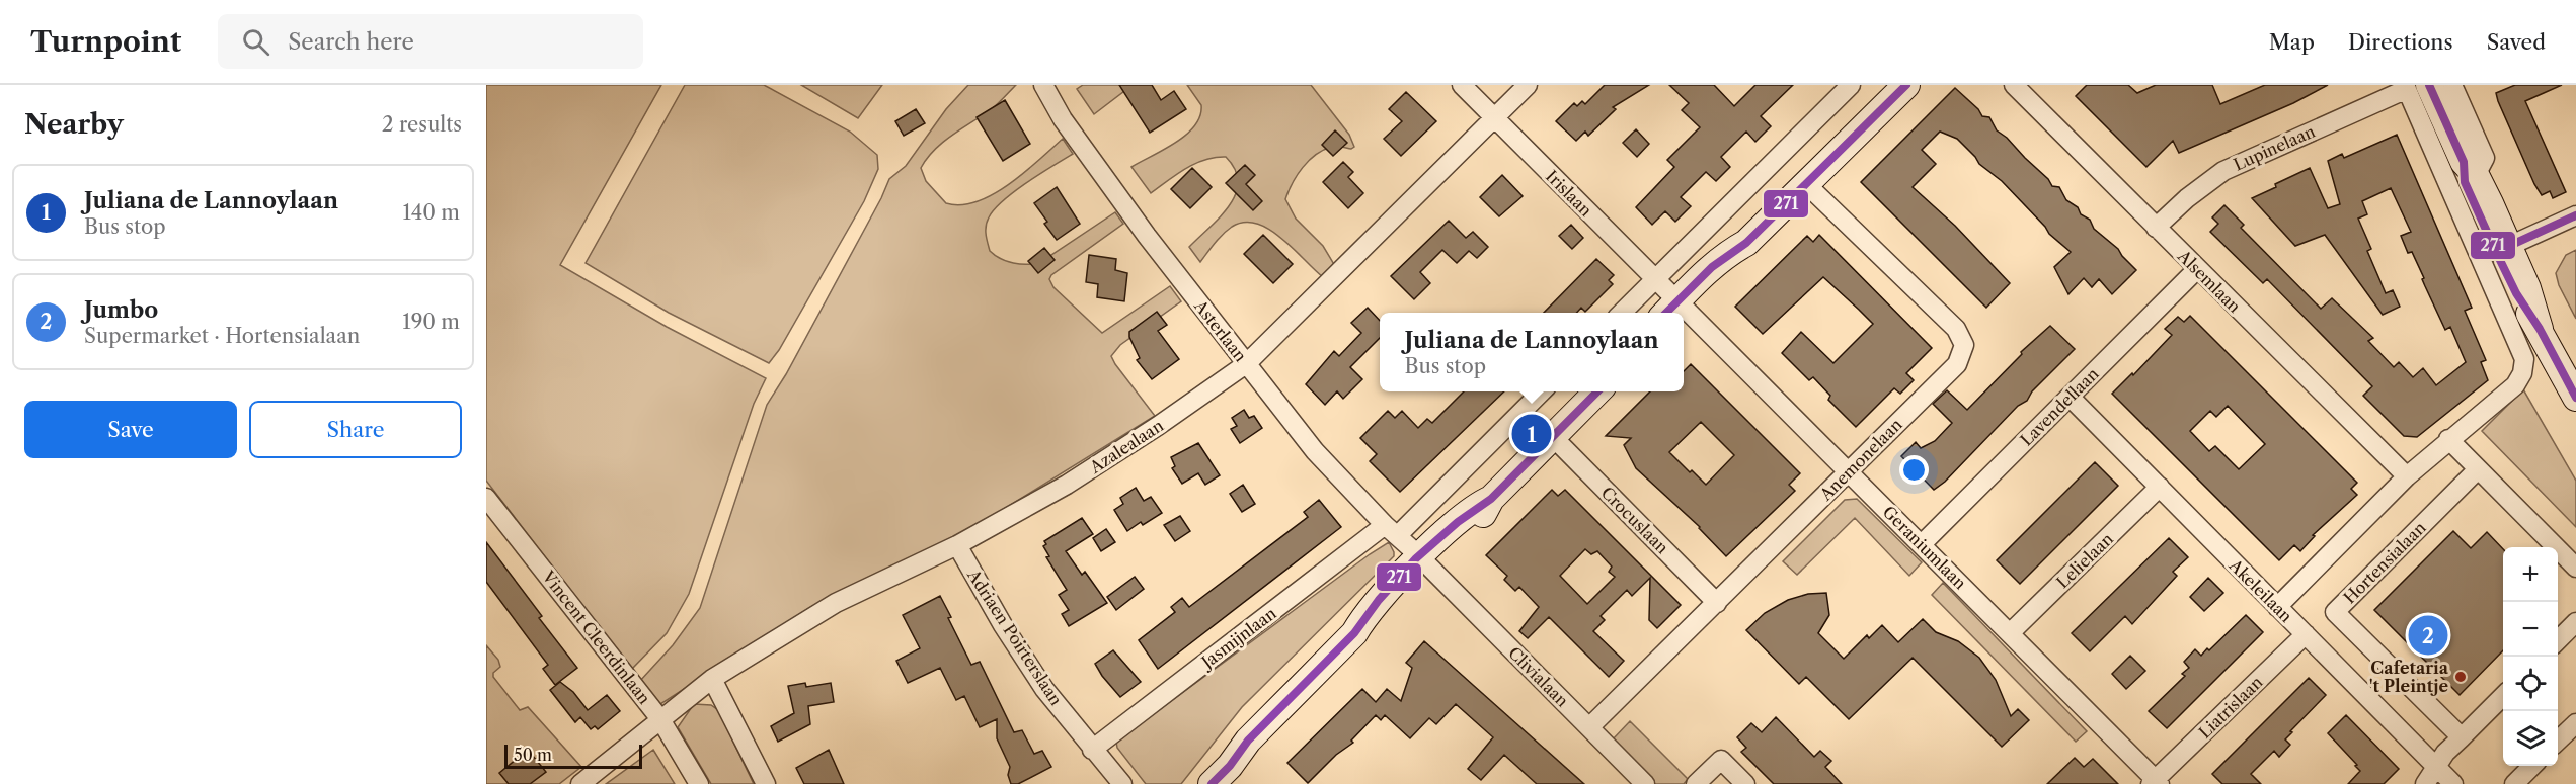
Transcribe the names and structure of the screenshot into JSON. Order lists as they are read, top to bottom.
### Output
{
  "streets": {
    "street": [
      "Lupinelaan",
      "Irislaan",
      "Alsemlaan",
      "Asterlaan",
      "Lavendellaan",
      "Azalealaan",
      "Anemonelaan",
      "Crocuslaan",
      "Geraniumlaan",
      "Lelielaan",
      "Hortensialaan",
      "Akeleilaan",
      "Vincent Cleerdinlaan",
      "Adriaen Poirterslaan",
      "Jasmijnlaan",
      "Clivialaan",
      "Liatrislaan"
    ]
  },
  "crossings": [
    ["Lupinelaan", "Alsemlaan"],
    ["Irislaan", "Azalealaan"],
    ["Alsemlaan", "Lavendellaan"],
    ["Asterlaan", "Azalealaan"],
    ["Asterlaan", "Jasmijnlaan"],
    ["Asterlaan", "Clivialaan"],
    ["Lavendellaan", "Geraniumlaan"],
    ["Lavendellaan", "Akeleilaan"],
    ["Azalealaan", "Vincent Cleerdinlaan"],
    ["Azalealaan", "Adriaen Poirterslaan"],
    ["Anemonelaan", "Crocuslaan"],
    ["Anemonelaan", "Geraniumlaan"],
    ["Anemonelaan", "Clivialaan"],
    ["Geraniumlaan", "Lelielaan"],
    ["Geraniumlaan", "Liatrislaan"],
    ["Lelielaan", "Akeleilaan"],
    ["Akeleilaan", "Liatrislaan"],
    ["Adriaen Poirterslaan", "Jasmijnlaan"]
  ],
  "places": ["Cafetaria 't Pleintje"],
  "lines": ["transit line 271"],
  "scale_bar": "50 m",
  "page": {
    "header": "Turnpoint",
    "search": "Search here",
    "nav": ["Map", "Directions", "Saved"],
    "heading": ["Nearby", "2 results"],
    "list": [
      {
        "mark": "1",
        "name": "Juliana de Lannoylaan",
        "note": "Bus stop",
        "value": "140 m"
      },
      {
        "mark": "2",
        "name": "Jumbo",
        "note": "Supermarket · Hortensialaan",
        "value": "190 m"
      }
    ],
    "popup": ["Juliana de Lannoylaan", "Bus stop"],
    "buttons": ["Save", "Share"],
    "pins": ["1", "2"],
    "map_buttons": ["+", "−"],
    "scale": "50 m"
  }
}
